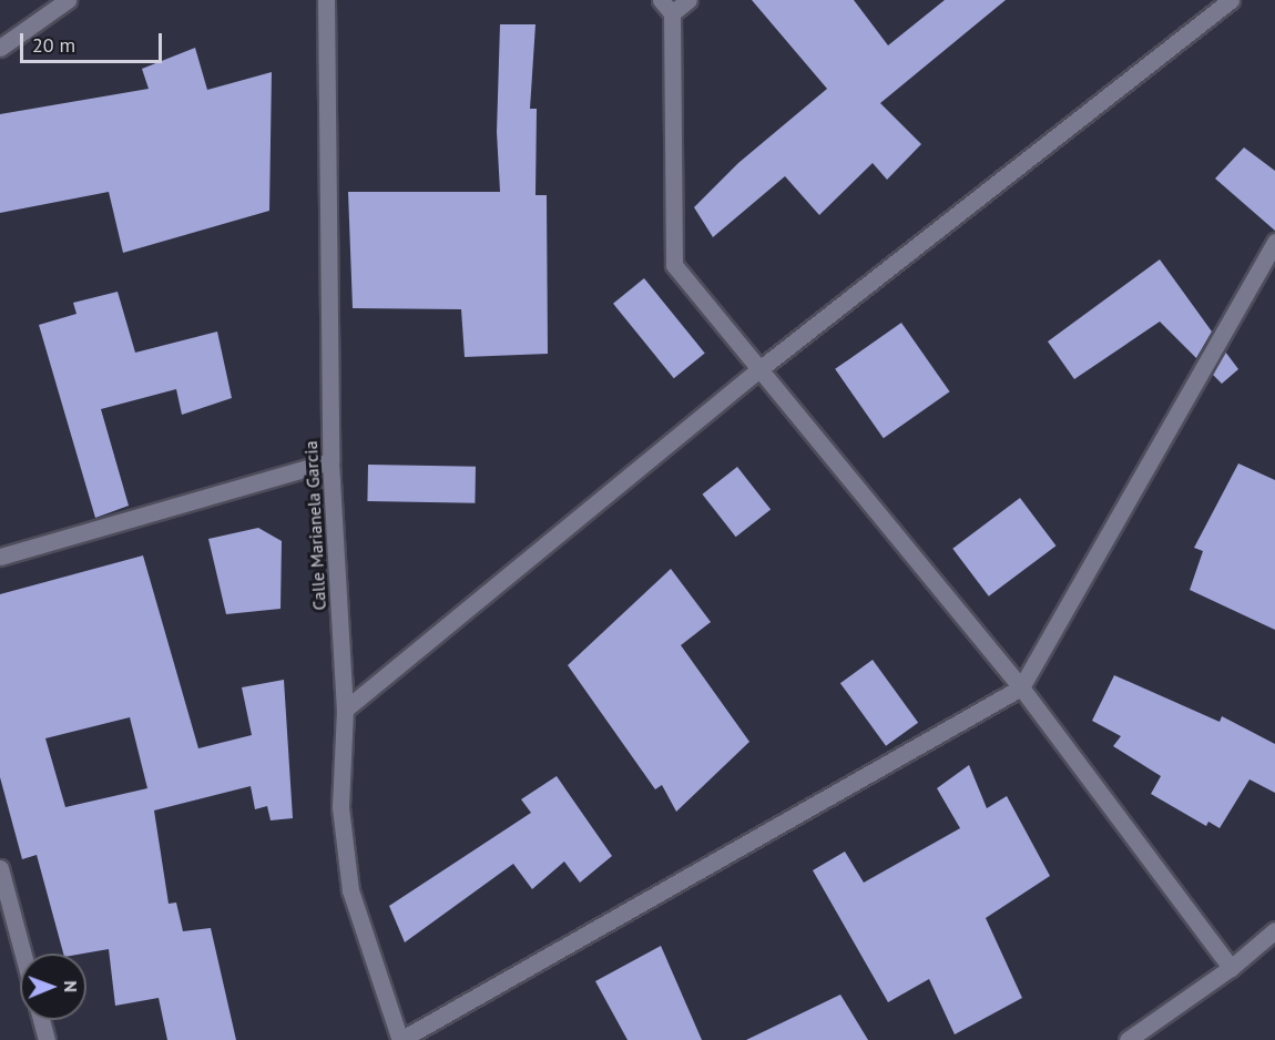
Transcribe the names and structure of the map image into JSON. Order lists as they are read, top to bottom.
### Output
{
  "streets": {
    "street": ["Calle Marianela Garcia"]
  },
  "scale_bar": "20 m",
  "north": "right"
}
